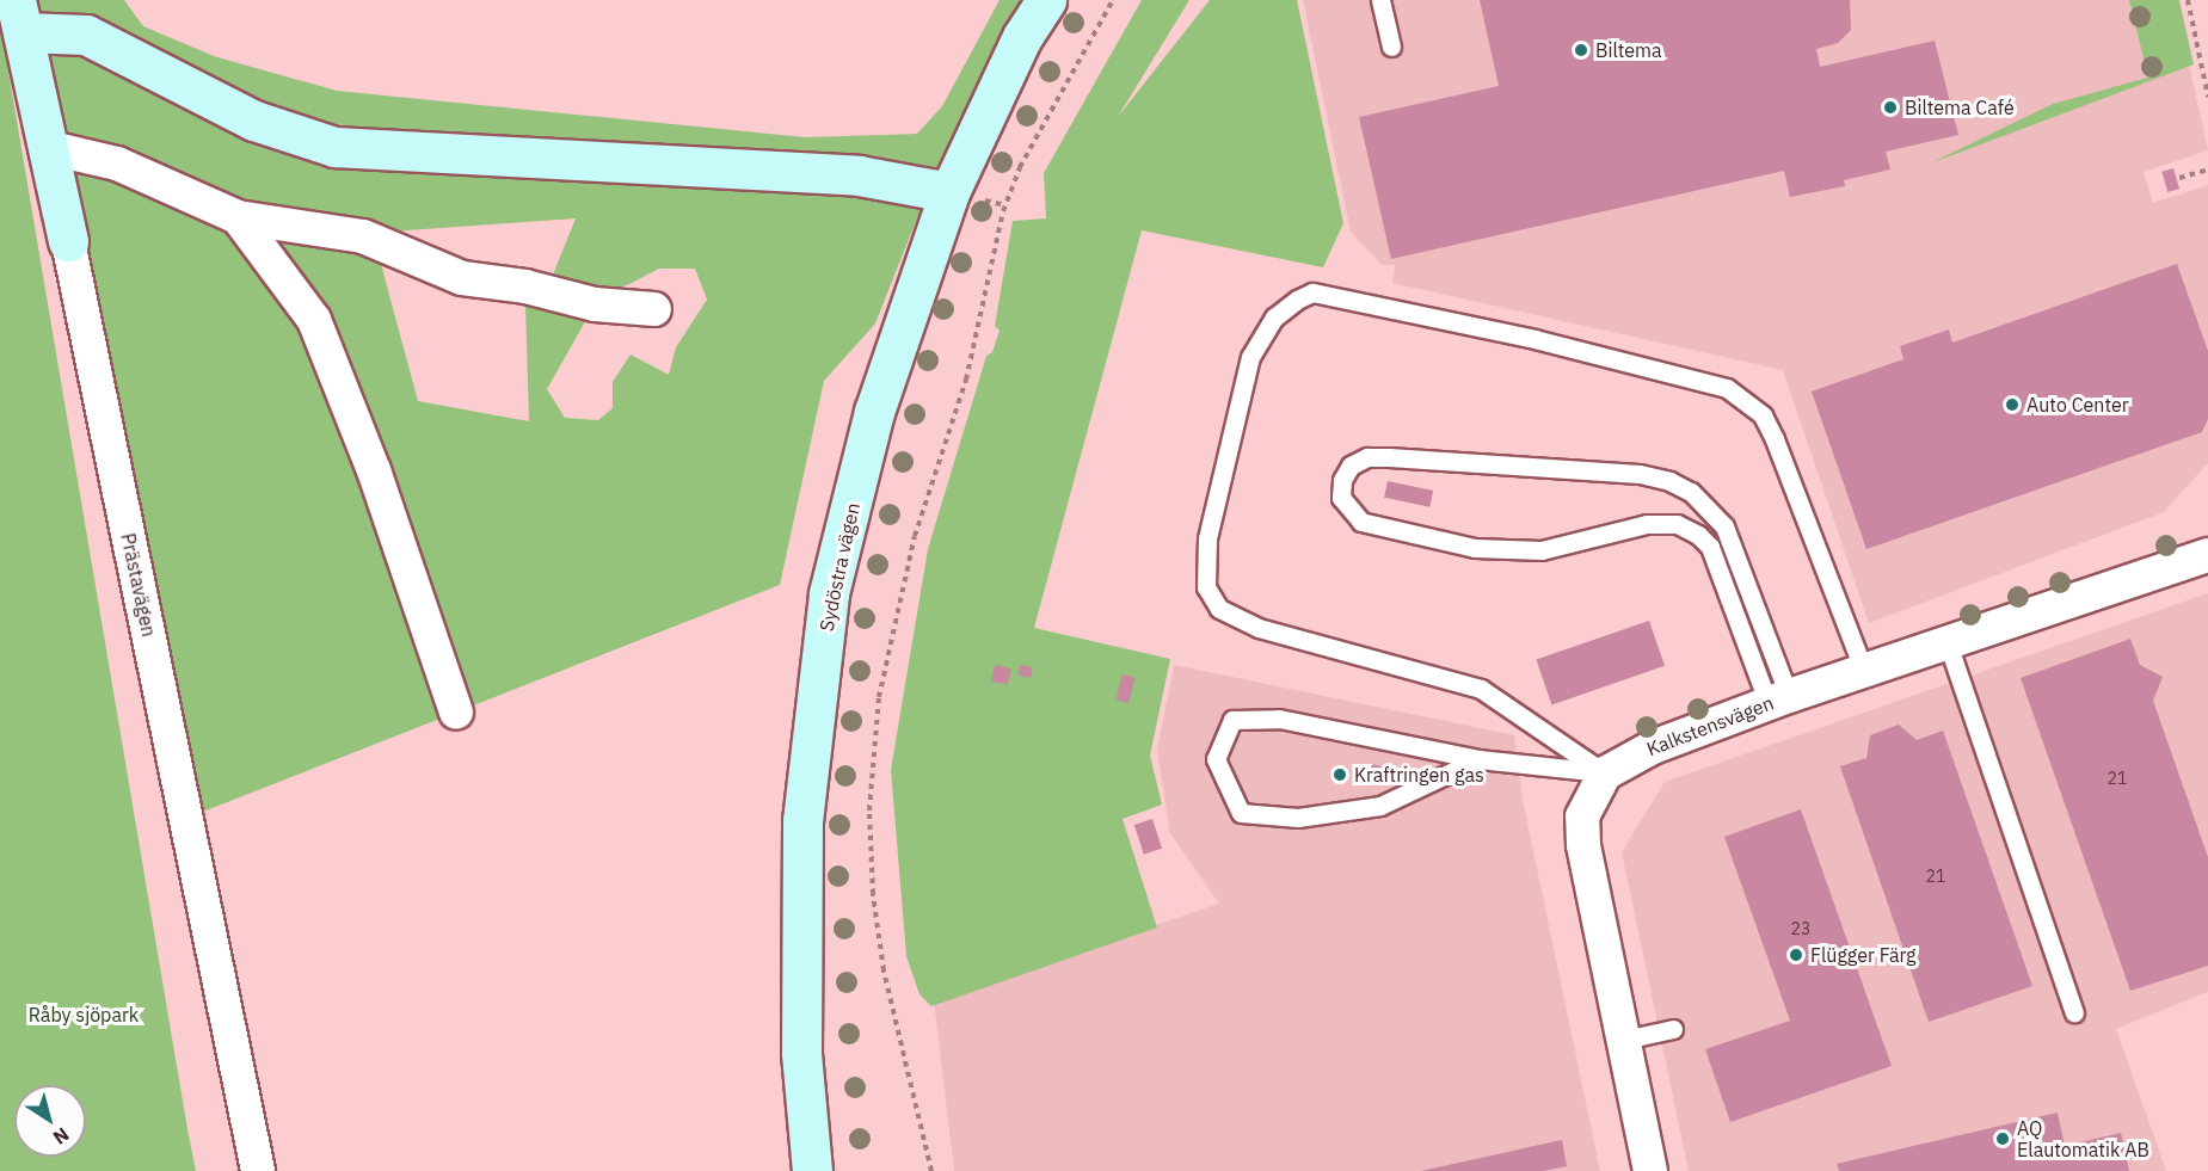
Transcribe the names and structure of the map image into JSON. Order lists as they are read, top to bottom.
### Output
{
  "streets": {
    "main road": ["Sydöstra vägen", "Prästavägen"],
    "street": ["Kalkstensvägen"]
  },
  "parks": ["Råby sjöpark"],
  "places": [
    "Biltema",
    "Biltema Café",
    "Auto Center",
    "Kraftringen gas",
    "Flügger Färg",
    "AQ Elautomatik AB"
  ],
  "house_numbers": ["21", "21", "23"],
  "north": "bottom right"
}
